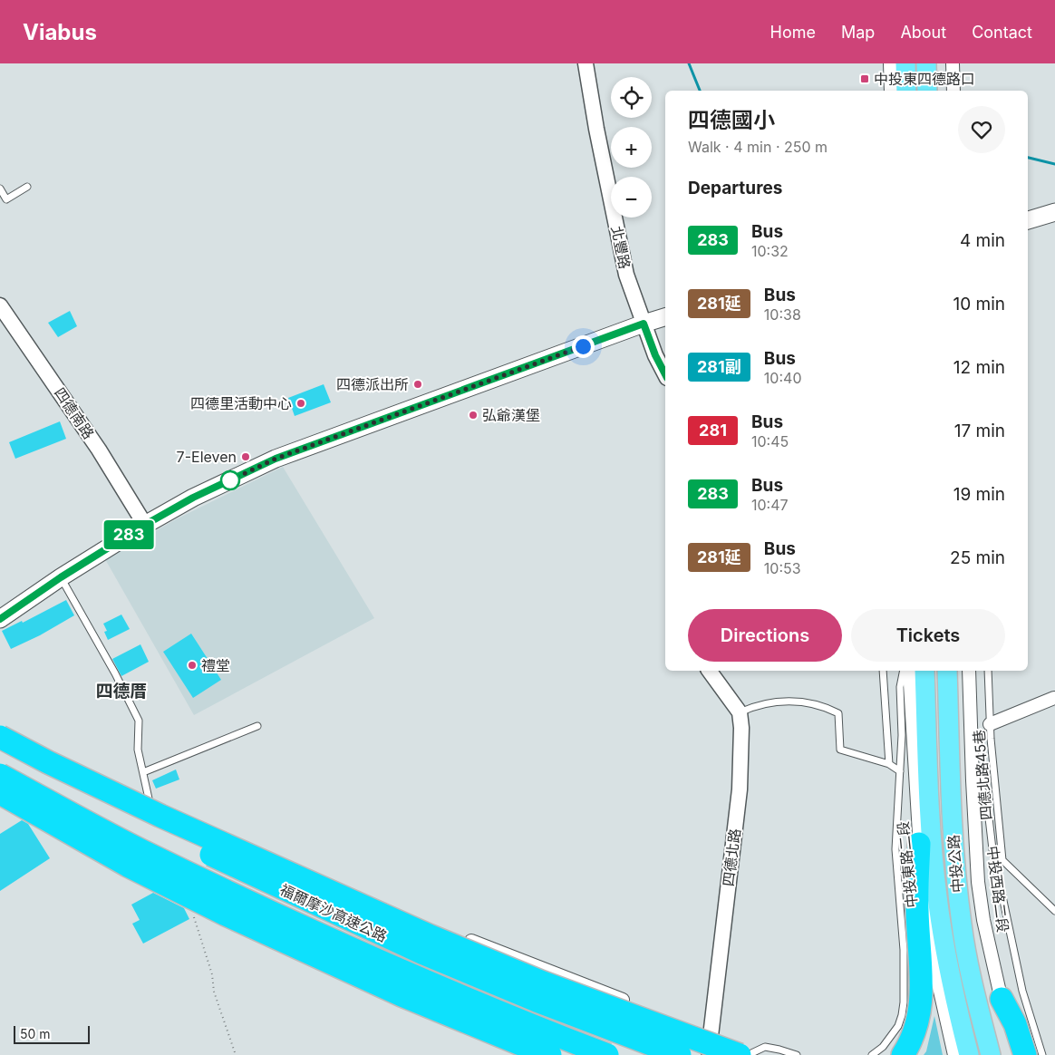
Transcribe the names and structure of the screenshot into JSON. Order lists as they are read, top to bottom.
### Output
{
  "streets": {
    "highway": ["福爾摩沙高速公路"],
    "main road": ["中投公路"],
    "street": [
      "北豐路",
      "四德南路",
      "四德北路",
      "中投東路二段",
      "中投西路二段"
    ],
    "lane": ["四德北路45巷"]
  },
  "districts": ["四德厝"],
  "places": {
    "transit": ["中投東四德路口"],
    "other": [
      "四德派出所",
      "四德里活動中心",
      "弘爺漢堡",
      "7-Eleven",
      "禮堂"
    ]
  },
  "lines": ["bus line 283"],
  "scale_bar": "50 m",
  "page": {
    "header": "Viabus",
    "nav": [
      "Home",
      "Map",
      "About",
      "Contact"
    ],
    "on_map": "283",
    "map_buttons": ["+", "−"],
    "heading": [
      ["四德國小", "Walk · 4 min · 250 m"],
      "Departures"
    ],
    "list": [
      {
        "mark": "283",
        "name": "Bus",
        "note": "10:32",
        "value": "4 min"
      },
      {
        "mark": "281延",
        "name": "Bus",
        "note": "10:38",
        "value": "10 min"
      },
      {
        "mark": "281副",
        "name": "Bus",
        "note": "10:40",
        "value": "12 min"
      },
      {
        "mark": "281",
        "name": "Bus",
        "note": "10:45",
        "value": "17 min"
      },
      {
        "mark": "283",
        "name": "Bus",
        "note": "10:47",
        "value": "19 min"
      },
      {
        "mark": "281延",
        "name": "Bus",
        "note": "10:53",
        "value": "25 min"
      }
    ],
    "buttons": ["Directions", "Tickets"],
    "scale": "50 m"
  }
}
